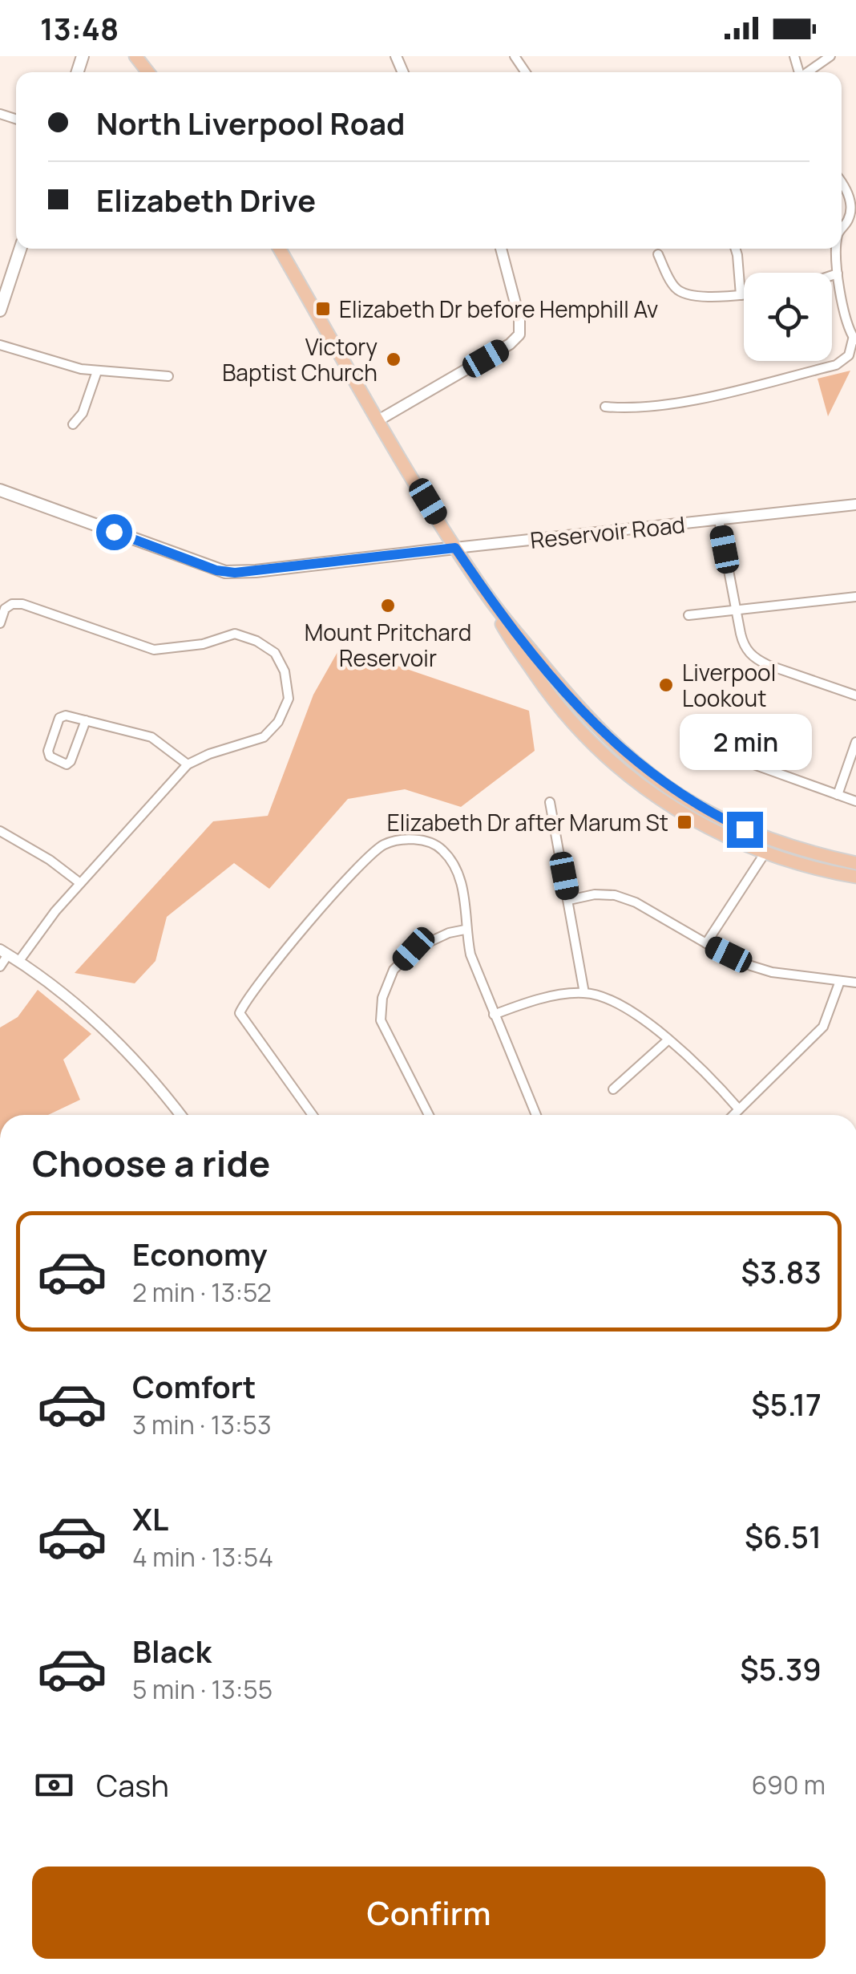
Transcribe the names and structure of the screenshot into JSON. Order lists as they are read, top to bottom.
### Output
{
  "streets": {
    "street": ["Reservoir Road"]
  },
  "places": {
    "transit": ["Elizabeth Dr before Hemphill Av", "Elizabeth Dr after Marum St"],
    "other": ["Victory Baptist Church", "Mount Pritchard Reservoir", "Liverpool Lookout"]
  },
  "page": {
    "status": "13:48",
    "banner": ["North Liverpool Road", "Elizabeth Drive"],
    "bubble": "2 min",
    "heading": "Choose a ride",
    "list": [
      {
        "name": "Economy",
        "note": "2 min · 13:52",
        "value": "$3.83"
      },
      {
        "name": "Comfort",
        "note": "3 min · 13:53",
        "value": "$5.17"
      },
      {
        "name": "XL",
        "note": "4 min · 13:54",
        "value": "$6.51"
      },
      {
        "name": "Black",
        "note": "5 min · 13:55",
        "value": "$5.39"
      }
    ],
    "pay": ["Cash", "690 m"],
    "buttons": "Confirm"
  }
}
